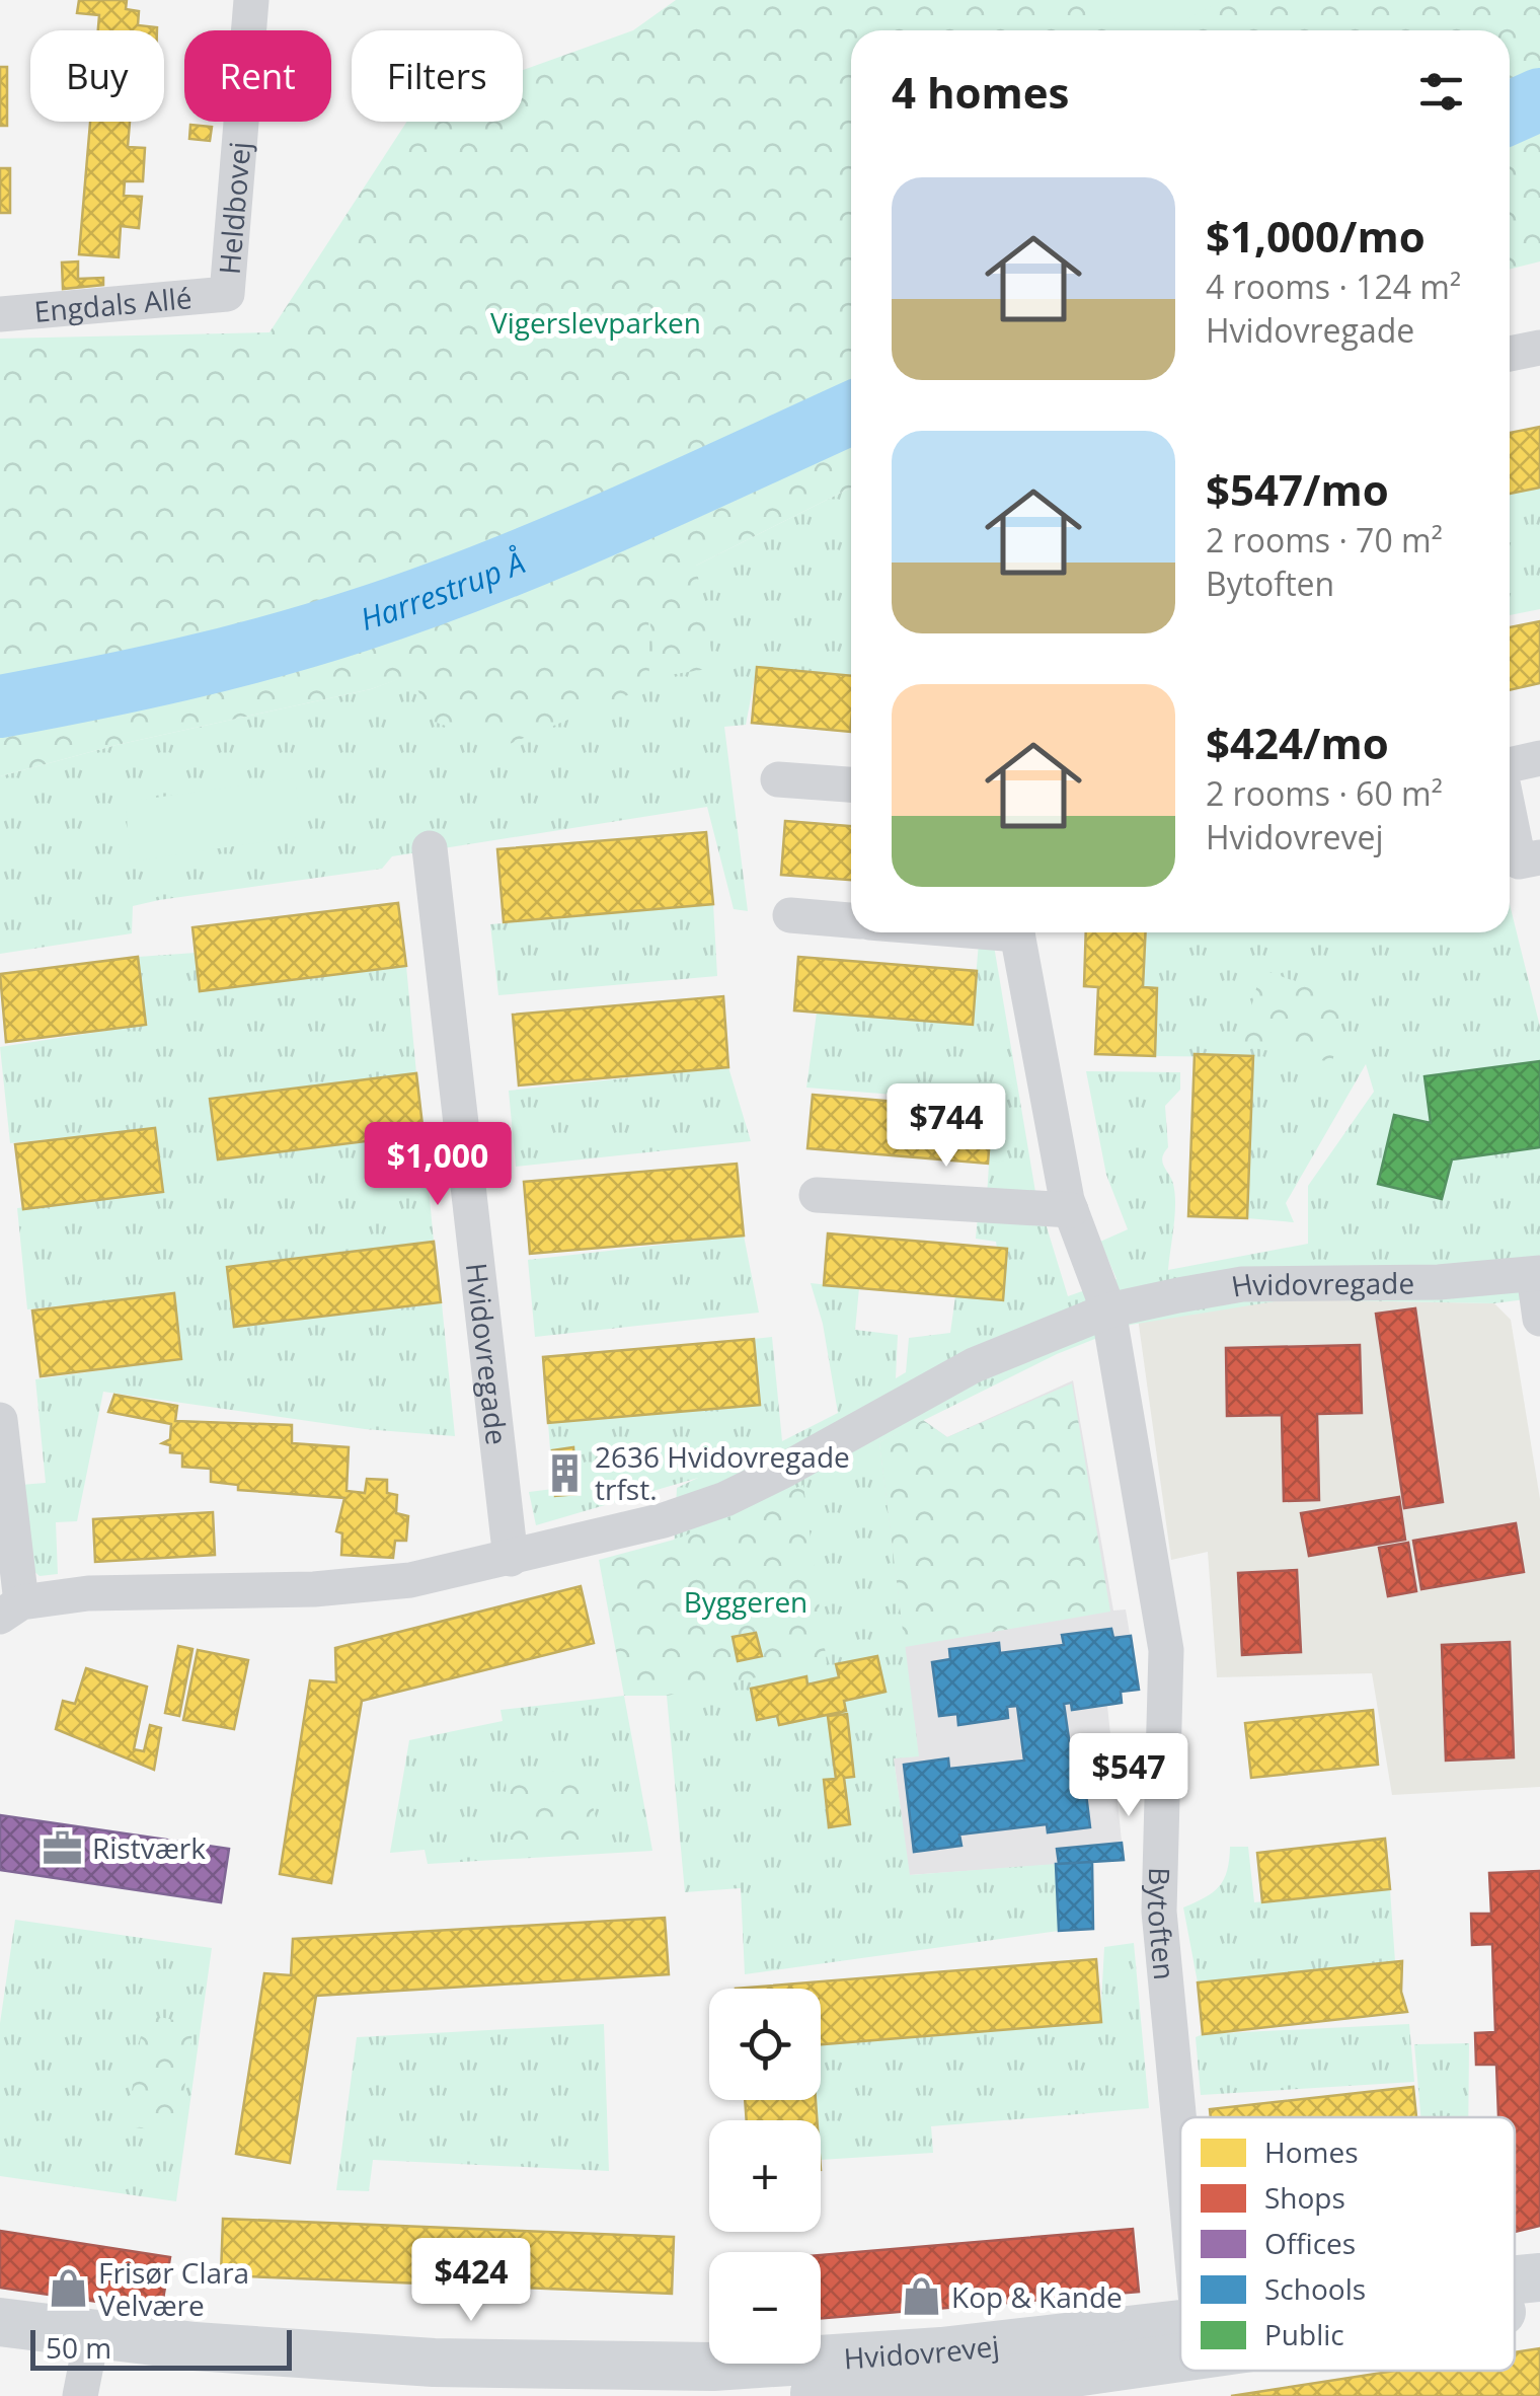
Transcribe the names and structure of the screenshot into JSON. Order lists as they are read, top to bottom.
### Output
{
  "streets": {
    "street": [
      "Heldbovej",
      "Engdals Allé",
      "Hvidovregade",
      "Bytoften",
      "Hvidovrevej"
    ]
  },
  "crossings": [
    ["Heldbovej", "Engdals Allé"],
    ["Hvidovregade", "Bytoften"]
  ],
  "water": ["Harrestrup Å"],
  "parks": ["Vigerslevparken", "Byggeren"],
  "places": {
    "building": ["2636 Hvidovregade trfst."],
    "office": ["Ristværk"],
    "shop": ["Frisør Clara Velvære", "Kop & Kande"]
  },
  "legend": [
    "Homes",
    "Shops",
    "Offices",
    "Schools",
    "Public"
  ],
  "scale_bar": "50 m",
  "page": {
    "chip": ["Buy", "Rent", "Filters"],
    "heading": "4 homes",
    "list": [
      {
        "name": "$1,000/mo",
        "note": "4 rooms · 124 m² · Hvidovregade"
      },
      {
        "name": "$547/mo",
        "note": "2 rooms · 70 m² · Bytoften"
      },
      {
        "name": "$424/mo",
        "note": "2 rooms · 60 m² · Hvidovrevej"
      }
    ],
    "price": [
      "$744",
      "$1,000",
      "$547",
      "$424"
    ],
    "map_buttons": ["+", "−"],
    "scale": "50 m"
  }
}
